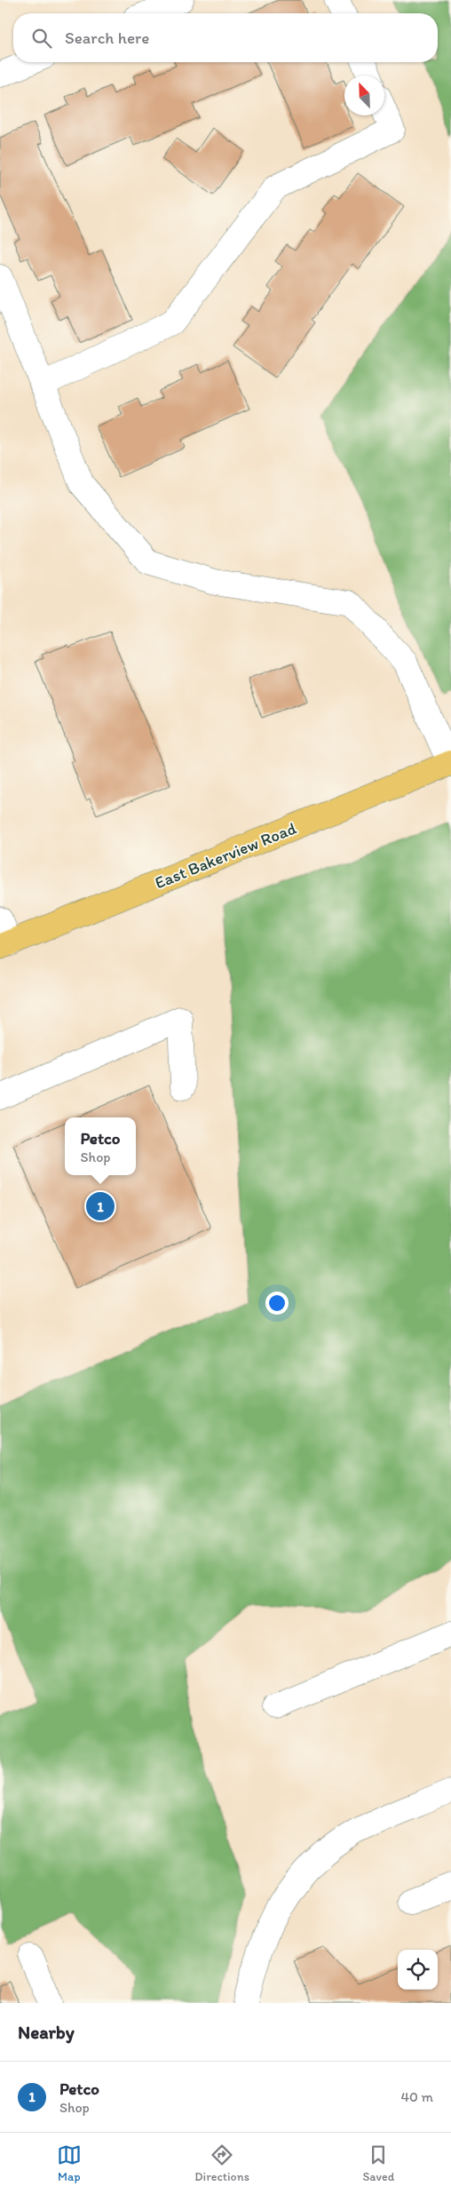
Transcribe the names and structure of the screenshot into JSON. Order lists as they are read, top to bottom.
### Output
{
  "streets": {
    "main road": ["East Bakerview Road"]
  },
  "north": "top left",
  "page": {
    "search": "Search here",
    "popup": ["Petco", "Shop"],
    "pins": "1",
    "heading": "Nearby",
    "list": [
      {
        "mark": "1",
        "name": "Petco",
        "note": "Shop",
        "value": "40 m"
      }
    ],
    "nav": ["Map", "Directions", "Saved"]
  }
}
